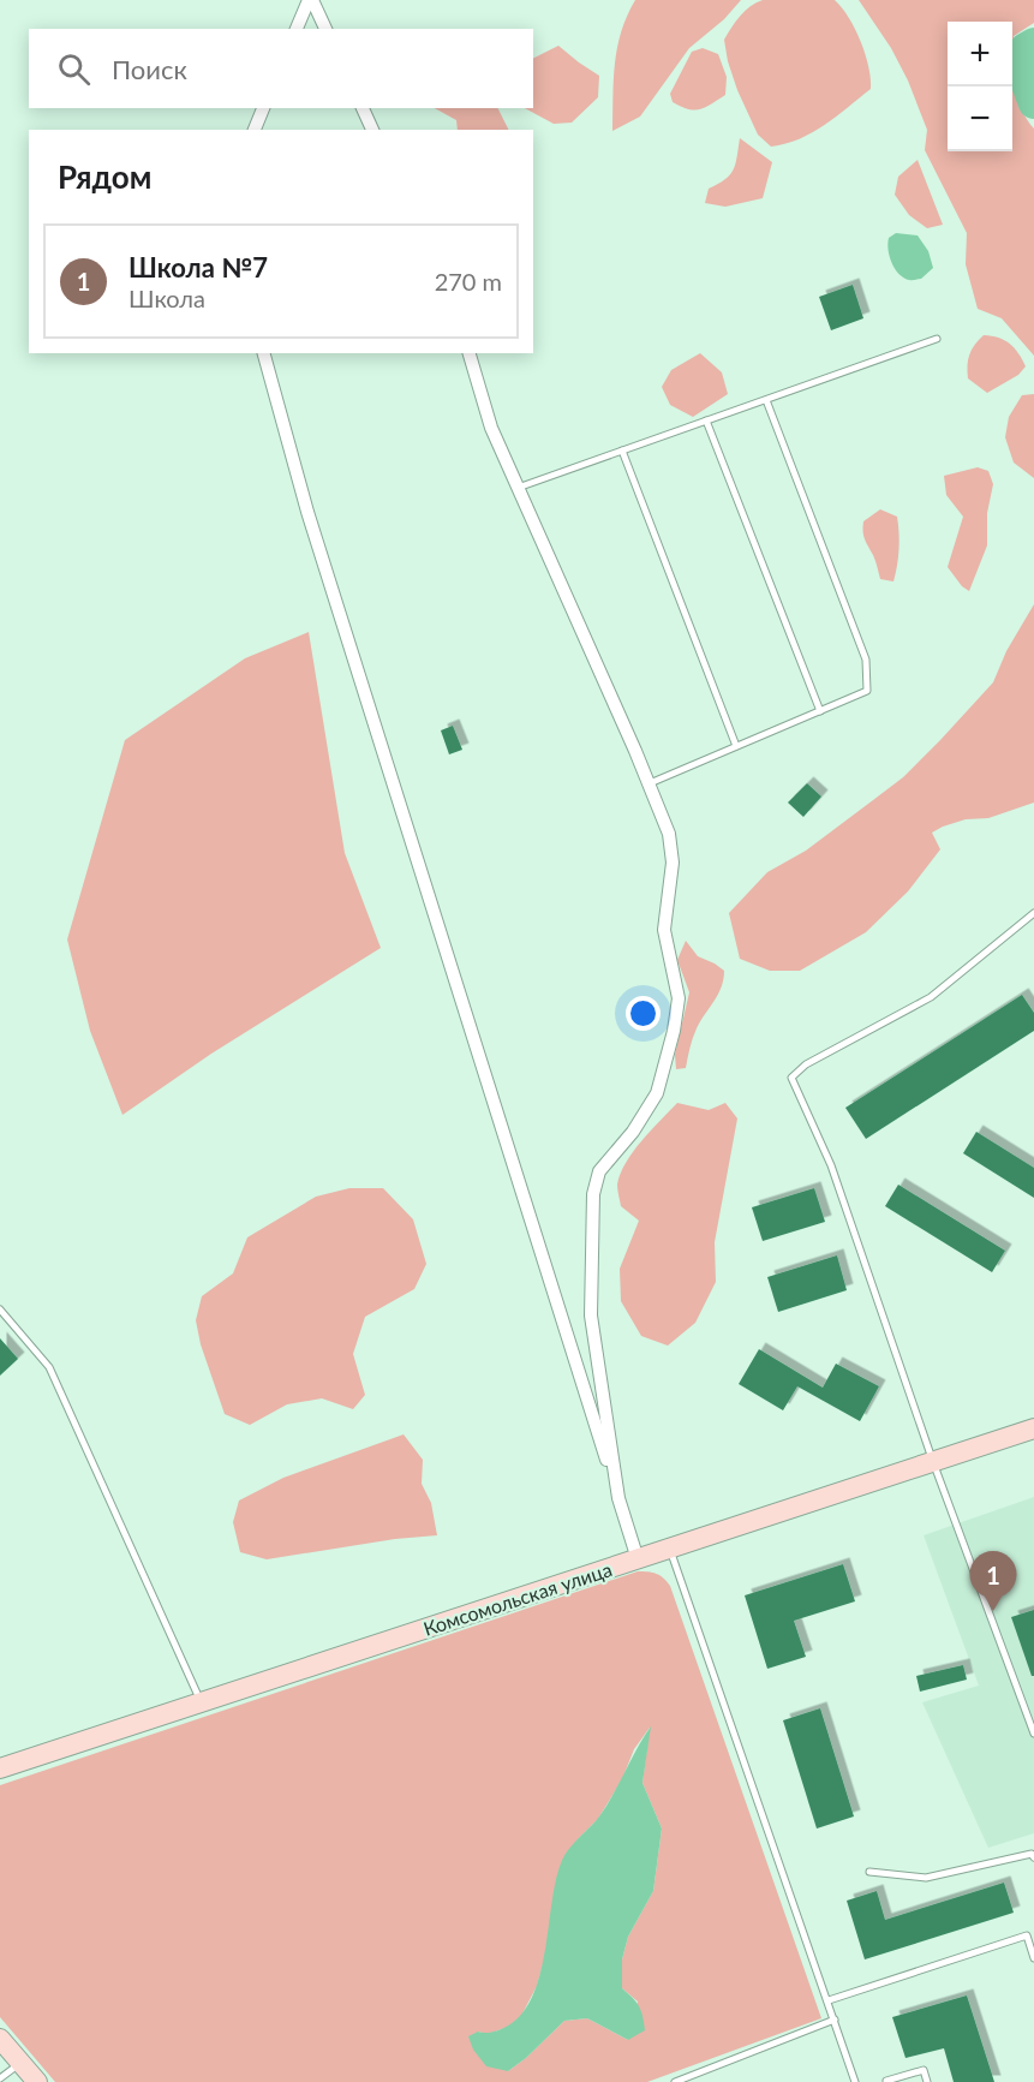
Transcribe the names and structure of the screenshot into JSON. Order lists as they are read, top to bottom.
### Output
{
  "streets": {
    "main road": ["Комсомольская улица"]
  },
  "page": {
    "map_buttons": ["+", "−"],
    "search": "Поиск",
    "heading": "Рядом",
    "list": [
      {
        "mark": "1",
        "name": "Школа №7",
        "note": "Школа",
        "value": "270 m"
      }
    ],
    "pins": "1"
  }
}
